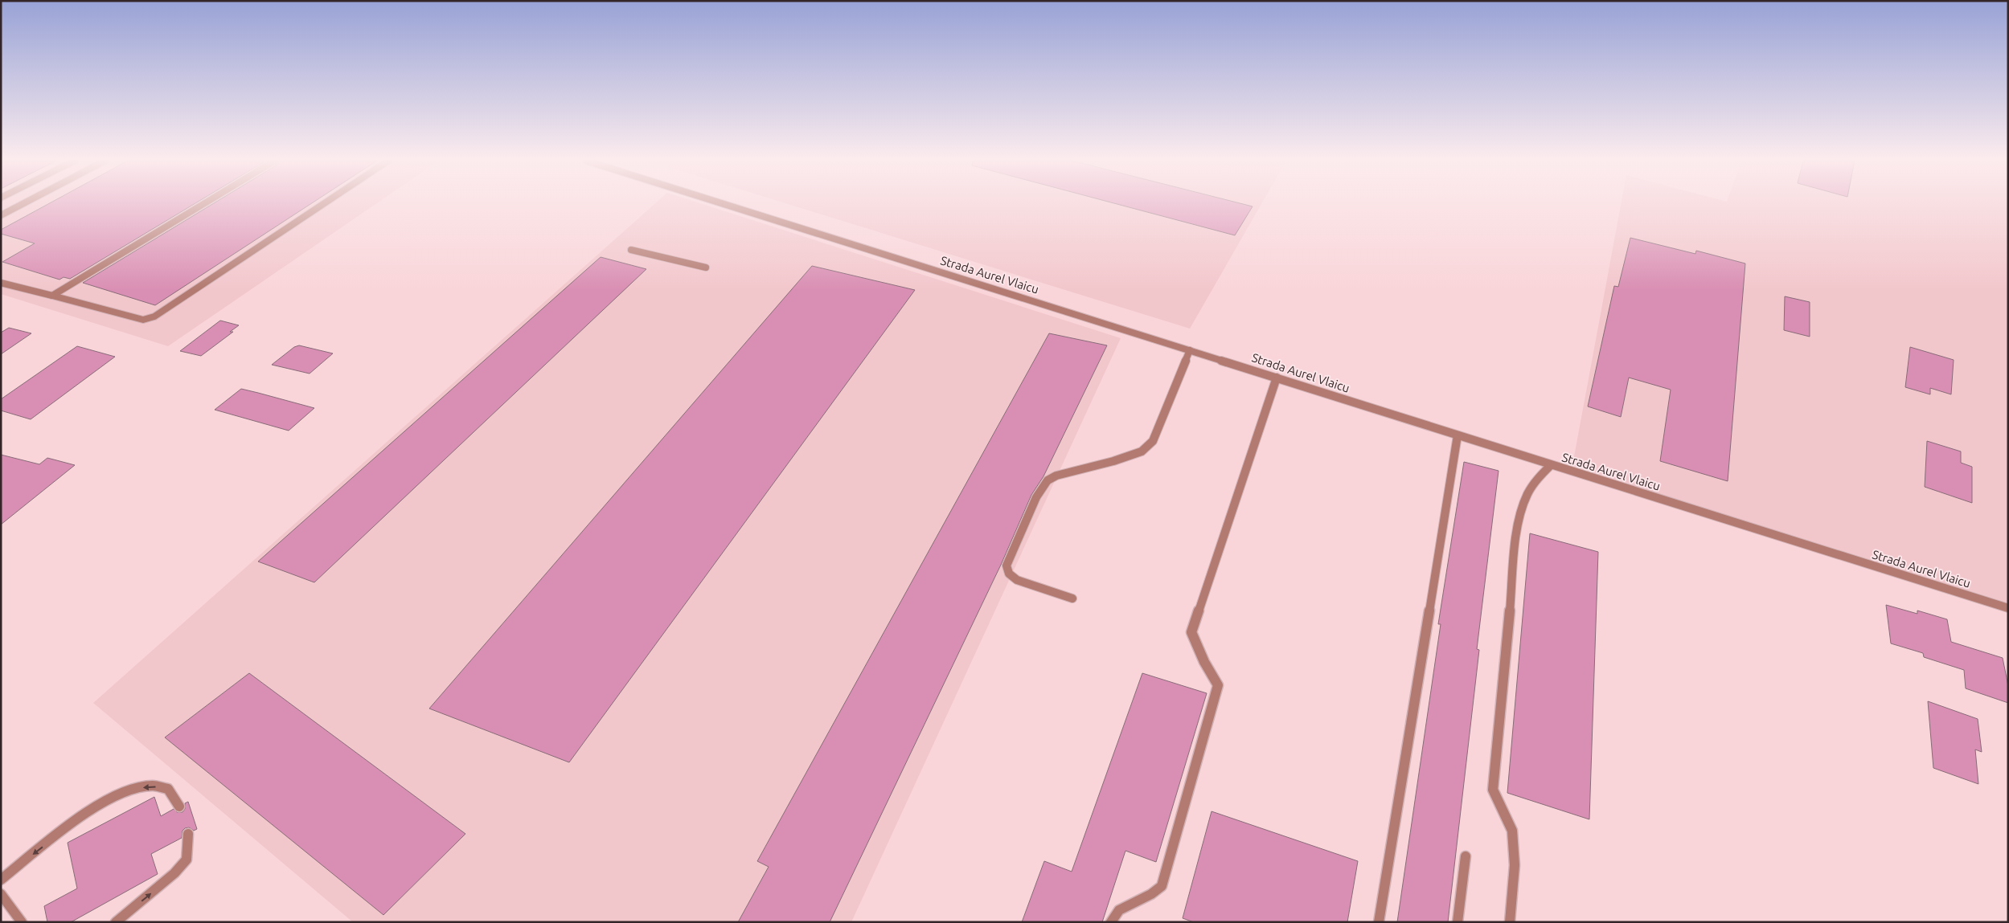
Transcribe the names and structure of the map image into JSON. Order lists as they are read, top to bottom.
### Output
{
  "streets": {
    "street": ["Strada Aurel Vlaicu"]
  }
}
